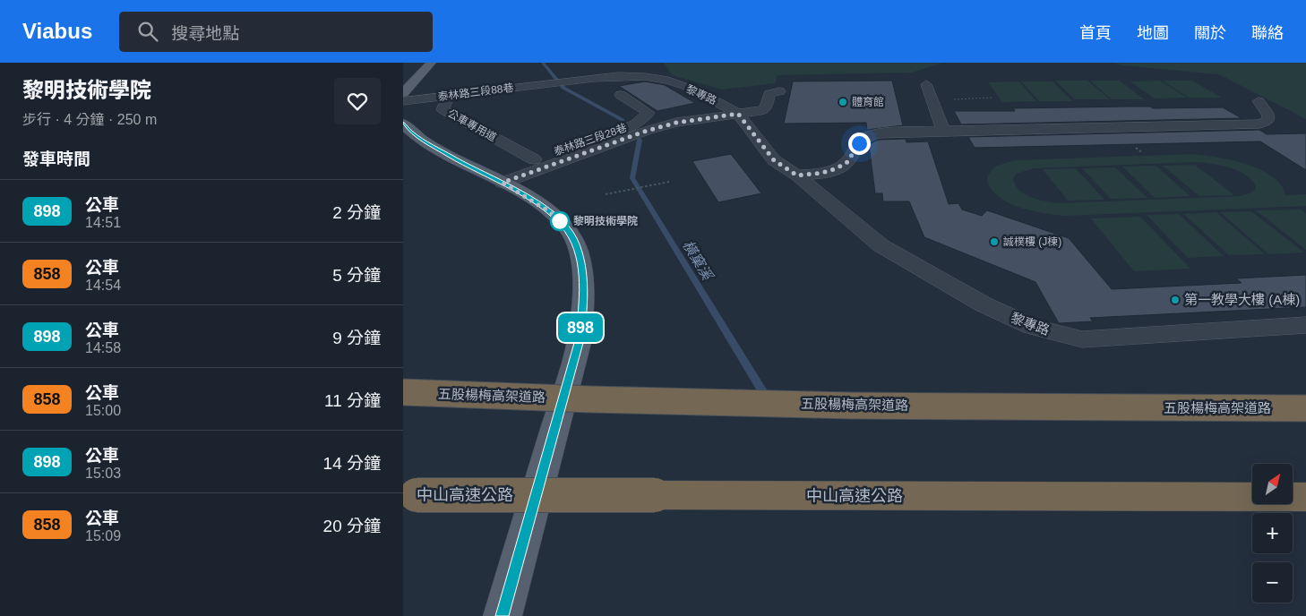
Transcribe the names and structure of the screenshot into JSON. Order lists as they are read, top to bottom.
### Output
{
  "streets": {
    "highway": ["五股楊梅高架道路", "中山高速公路"],
    "street": [
      "泰林路三段88巷",
      "黎專路",
      "公車專用道",
      "泰林路三段28巷"
    ]
  },
  "crossings": [
    ["泰林路三段88巷", "黎專路"],
    ["泰林路三段88巷", "公車專用道"],
    ["黎專路", "泰林路三段28巷"],
    ["公車專用道", "泰林路三段28巷"]
  ],
  "water": ["橫窠溪"],
  "places": [
    "體育館",
    "黎明技術學院",
    "誠樸樓 (J棟)",
    "第一教學大樓 (A棟)"
  ],
  "lines": ["bus line 898"],
  "north": "top right",
  "page": {
    "header": "Viabus",
    "search": "搜尋地點",
    "nav": [
      "首頁",
      "地圖",
      "關於",
      "聯絡"
    ],
    "heading": [
      ["黎明技術學院", "步行 · 4 分鐘 · 250 m"],
      "發車時間"
    ],
    "on_map": "898",
    "list": [
      {
        "mark": "898",
        "name": "公車",
        "note": "14:51",
        "value": "2 分鐘"
      },
      {
        "mark": "858",
        "name": "公車",
        "note": "14:54",
        "value": "5 分鐘"
      },
      {
        "mark": "898",
        "name": "公車",
        "note": "14:58",
        "value": "9 分鐘"
      },
      {
        "mark": "858",
        "name": "公車",
        "note": "15:00",
        "value": "11 分鐘"
      },
      {
        "mark": "898",
        "name": "公車",
        "note": "15:03",
        "value": "14 分鐘"
      },
      {
        "mark": "858",
        "name": "公車",
        "note": "15:09",
        "value": "20 分鐘"
      }
    ],
    "map_buttons": ["+", "−"]
  }
}
